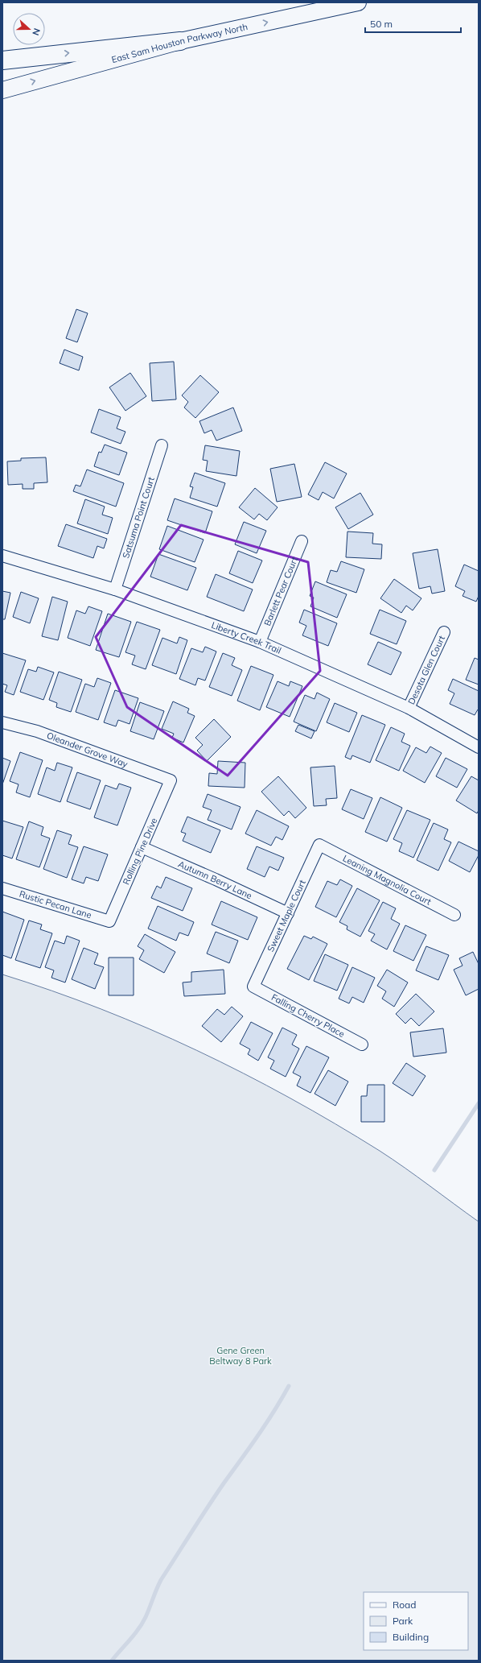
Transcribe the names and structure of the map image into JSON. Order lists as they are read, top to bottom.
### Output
{
  "streets": {
    "main road": ["East Sam Houston Parkway North"],
    "street": [
      "Satsuma Point Court",
      "Barlett Pear Court",
      "Liberty Creek Trail",
      "Desota Glen Court",
      "Oleander Grove Way",
      "Rolling Pine Drive",
      "Autumn Berry Lane",
      "Leaning Magnolia Court",
      "Rustic Pecan Lane",
      "Sweet Maple Court",
      "Falling Cherry Place"
    ]
  },
  "crossings": [
    ["Satsuma Point Court", "Liberty Creek Trail"],
    ["Barlett Pear Court", "Liberty Creek Trail"],
    ["Liberty Creek Trail", "Desota Glen Court"],
    ["Oleander Grove Way", "Rolling Pine Drive"],
    ["Rolling Pine Drive", "Autumn Berry Lane"],
    ["Rolling Pine Drive", "Rustic Pecan Lane"],
    ["Autumn Berry Lane", "Sweet Maple Court"],
    ["Leaning Magnolia Court", "Sweet Maple Court"],
    ["Sweet Maple Court", "Falling Cherry Place"]
  ],
  "one_way": ["East Sam Houston Parkway North"],
  "parks": ["Gene Green Beltway 8 Park"],
  "legend": ["Road", "Park", "Building"],
  "scale_bar": "50 m",
  "north": "right"
}
